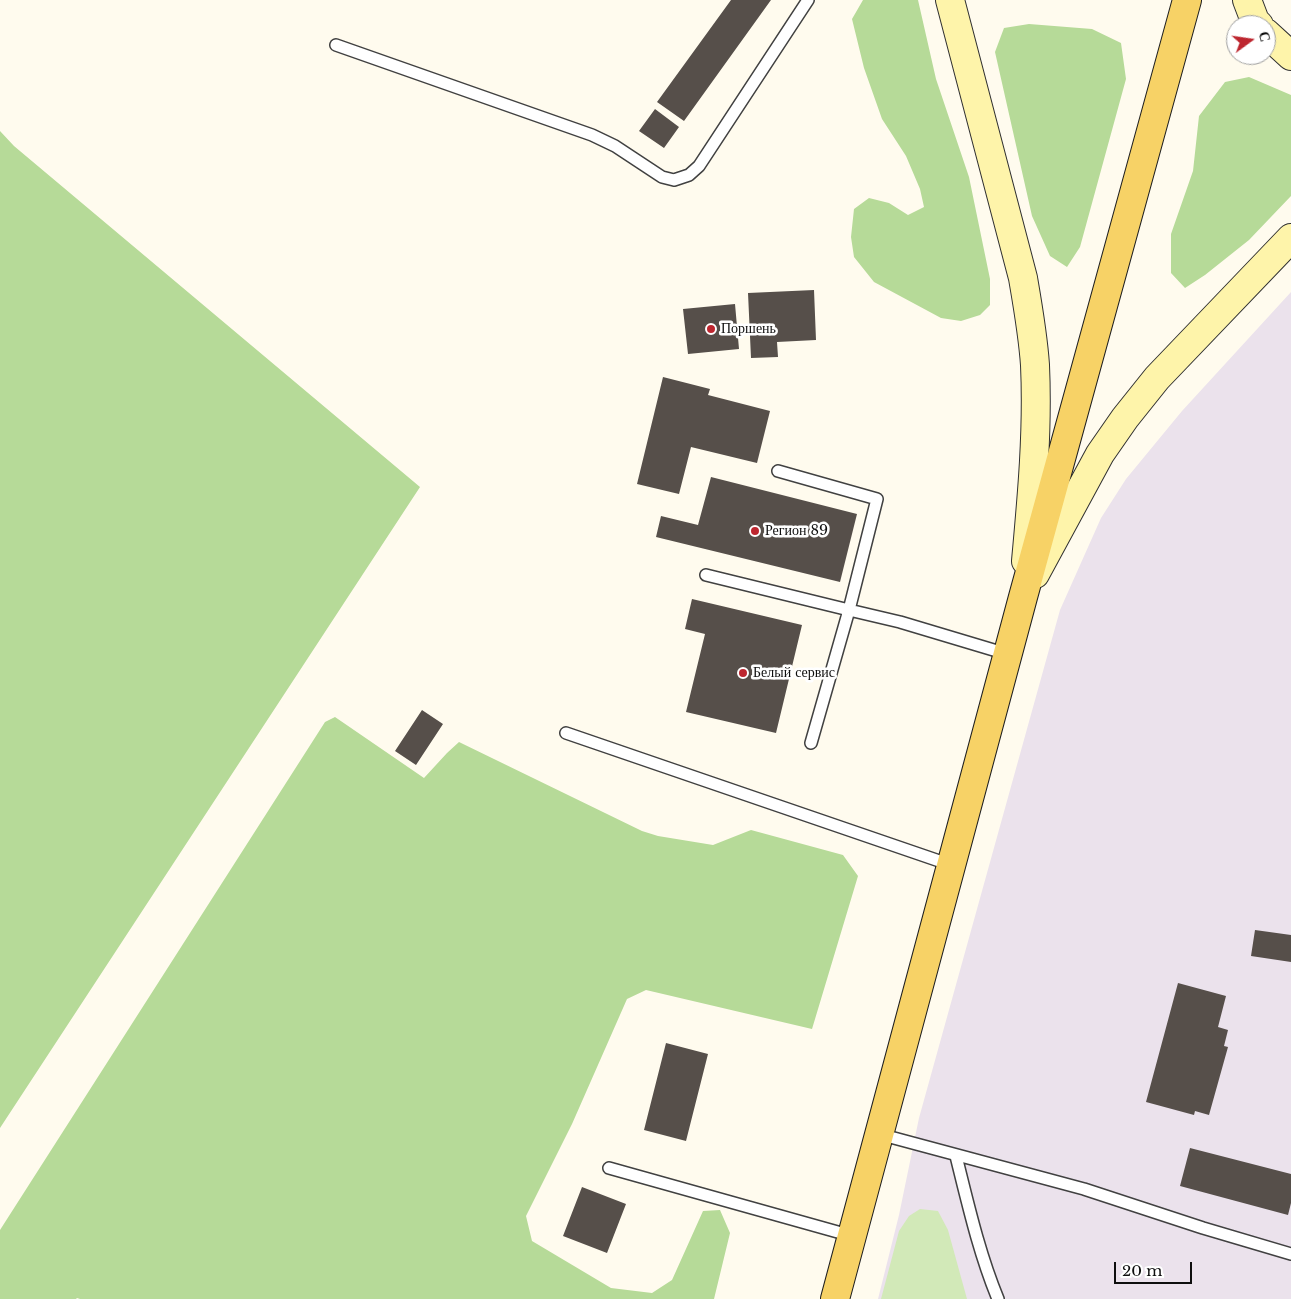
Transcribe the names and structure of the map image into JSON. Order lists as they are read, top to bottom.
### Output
{
  "places": ["Поршень", "Регион 89", "Белый сервис"],
  "scale_bar": "20 m",
  "north": "right"
}
